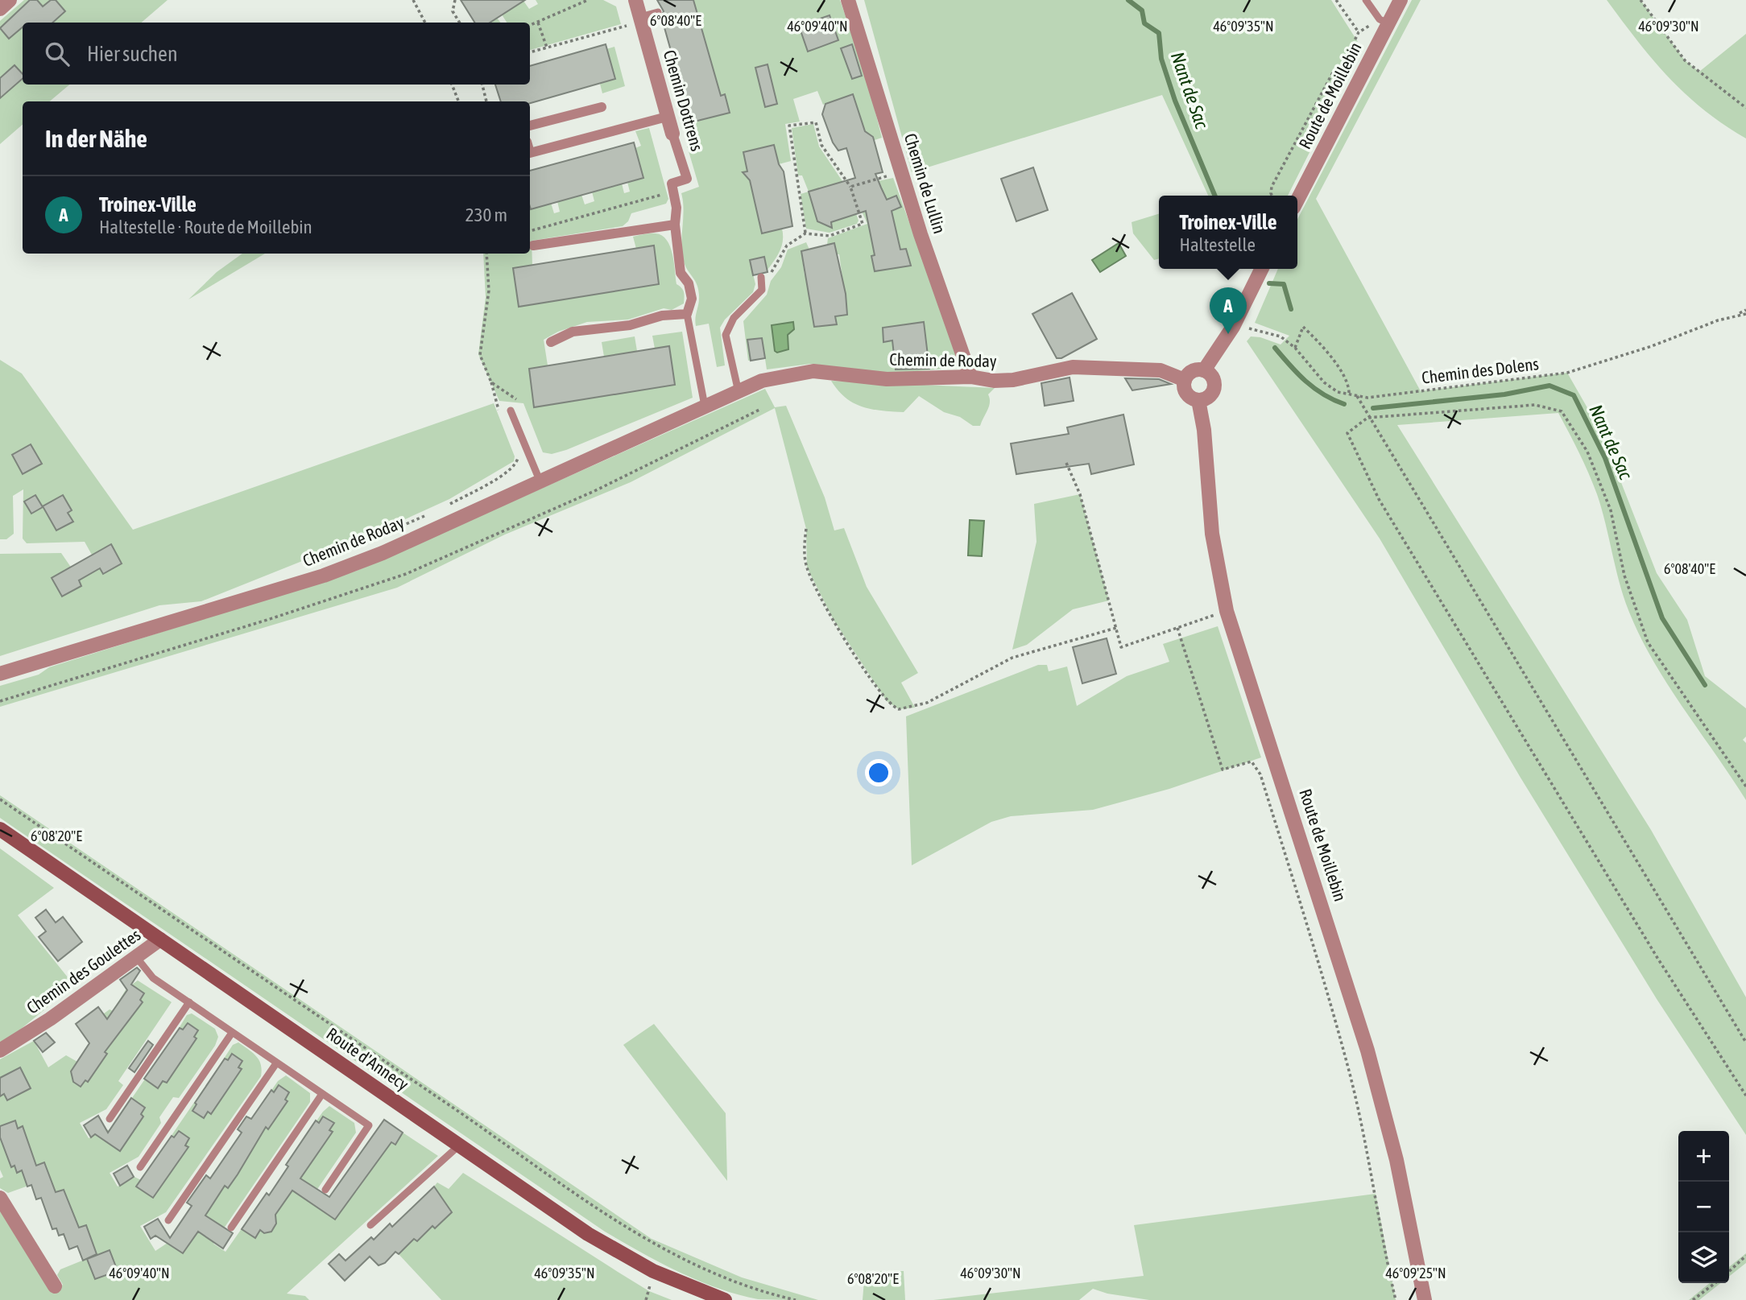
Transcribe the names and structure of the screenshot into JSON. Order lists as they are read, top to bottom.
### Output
{
  "streets": {
    "main road": ["Route d'Annecy"],
    "street": [
      "Route de Moillebin",
      "Chemin Dottrens",
      "Chemin de Lullin",
      "Chemin de Roday",
      "Chemin des Goulettes"
    ],
    "path": ["Chemin des Dolens"]
  },
  "crossings": [
    ["Route de Moillebin", "Chemin de Roday"],
    ["Chemin de Lullin", "Chemin de Roday"],
    ["Chemin des Goulettes", "Route d'Annecy"]
  ],
  "water": ["Nant de Sac"],
  "page": {
    "search": "Hier suchen",
    "heading": "In der Nähe",
    "list": [
      {
        "mark": "A",
        "name": "Troinex-Ville",
        "note": "Haltestelle · Route de Moillebin",
        "value": "230 m"
      }
    ],
    "popup": ["Troinex-Ville", "Haltestelle"],
    "pins": "A",
    "map_buttons": ["+", "−"]
  },
  "coordinates": [
    "6°08'40\"E",
    "46°09'40\"N",
    "46°09'35\"N",
    "46°09'30\"N",
    "6°08'20\"E",
    "46°09'25\"N"
  ]
}
